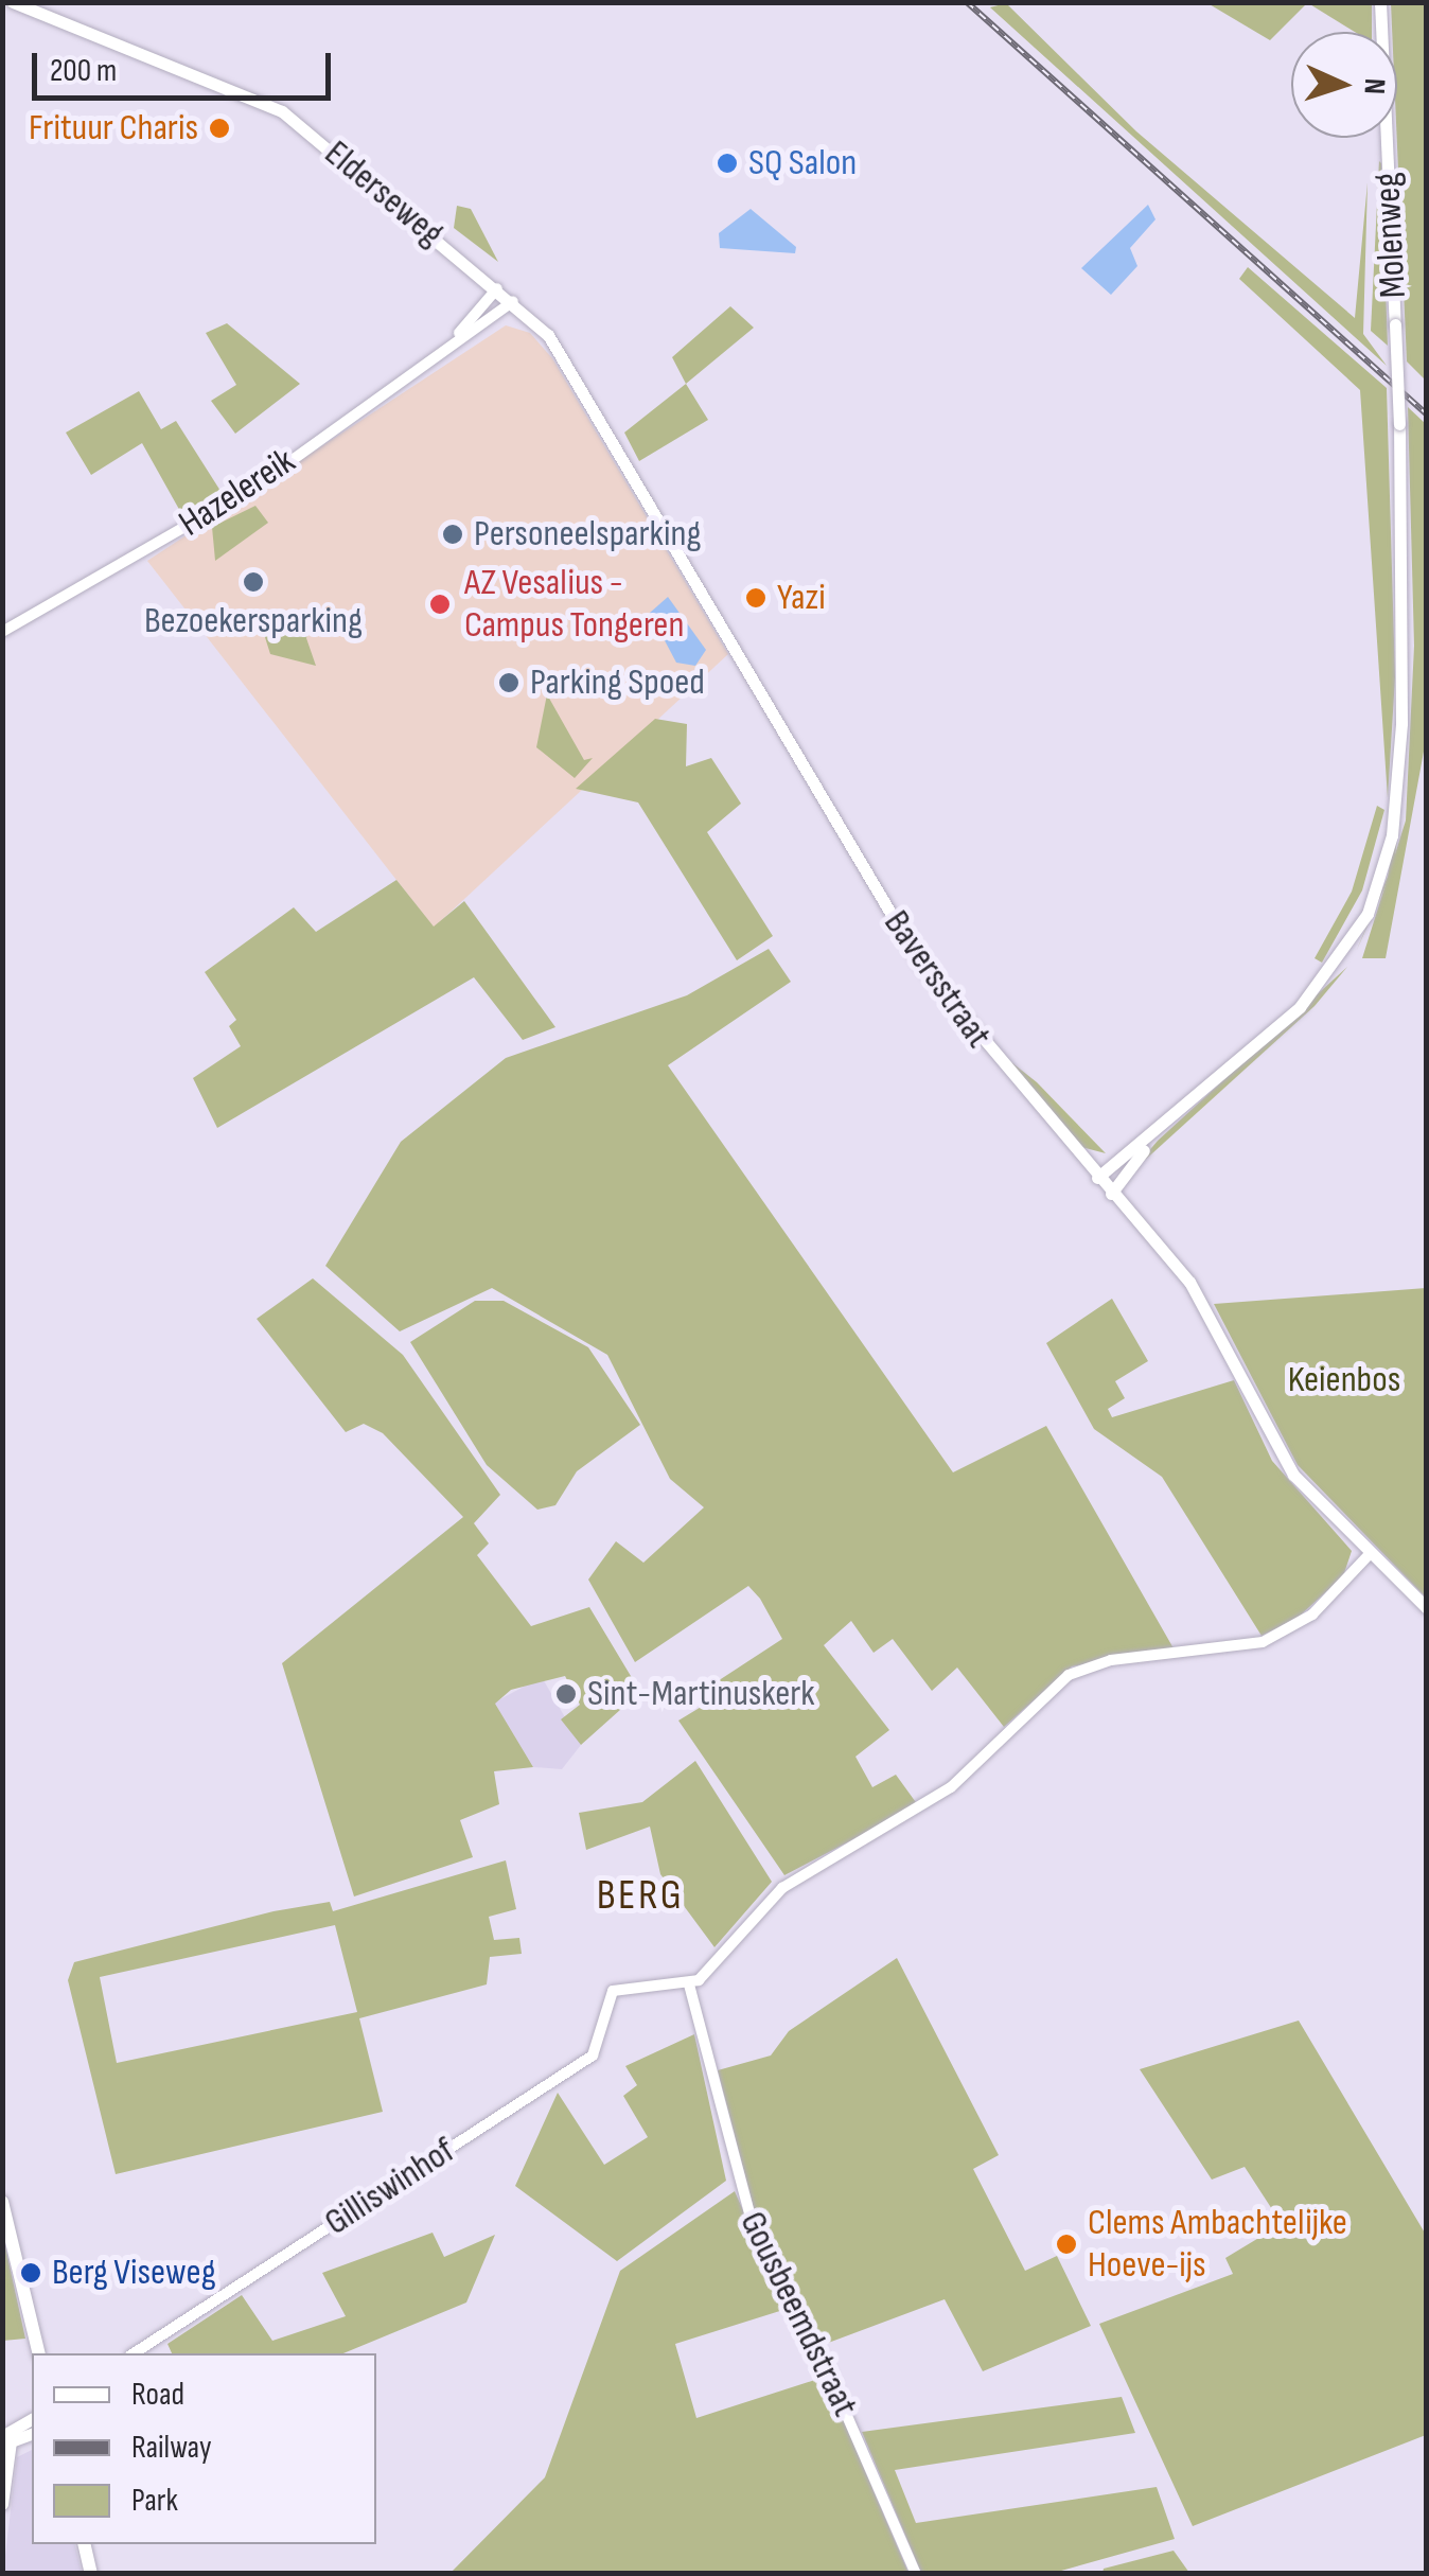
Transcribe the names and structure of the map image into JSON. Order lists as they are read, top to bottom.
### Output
{
  "streets": {
    "main road": ["Elderseweg", "Molenweg", "Baversstraat"],
    "street": ["Hazelereik", "Gilliswinhof", "Gousbeemdstraat"]
  },
  "crossings": [
    ["Elderseweg", "Hazelereik"],
    ["Elderseweg", "Baversstraat"],
    ["Molenweg", "Baversstraat"],
    ["Hazelereik", "Baversstraat"],
    ["Gilliswinhof", "Gousbeemdstraat"]
  ],
  "districts": ["BERG"],
  "parks": ["Keienbos"],
  "places": [
    "Frituur Charis",
    "SQ Salon",
    "Personeelsparking",
    "Bezoekersparking",
    "Yazi",
    "AZ Vesalius - Campus Tongeren",
    "Parking Spoed",
    "Sint-Martinuskerk",
    "Clems Ambachtelijke Hoeve-ijs",
    "Berg Viseweg"
  ],
  "legend": ["Road", "Railway", "Park"],
  "scale_bar": "200 m",
  "north": "right"
}
